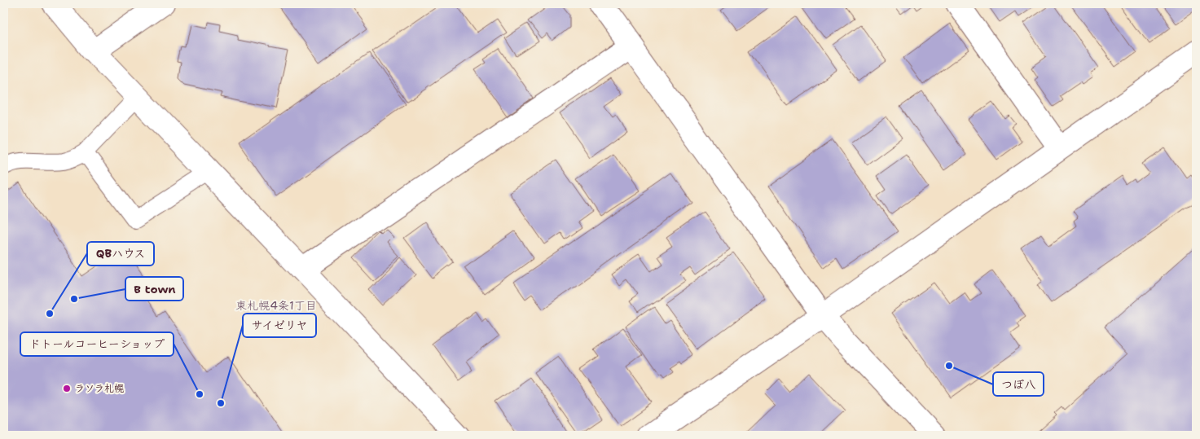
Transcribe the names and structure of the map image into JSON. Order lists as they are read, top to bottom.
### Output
{
  "districts": ["東札幌4条1丁目"],
  "places": [
    "B town",
    "QBハウス",
    "つぼ八",
    "ラソラ札幌",
    "ドトールコーヒーショップ",
    "サイゼリヤ"
  ]
}
